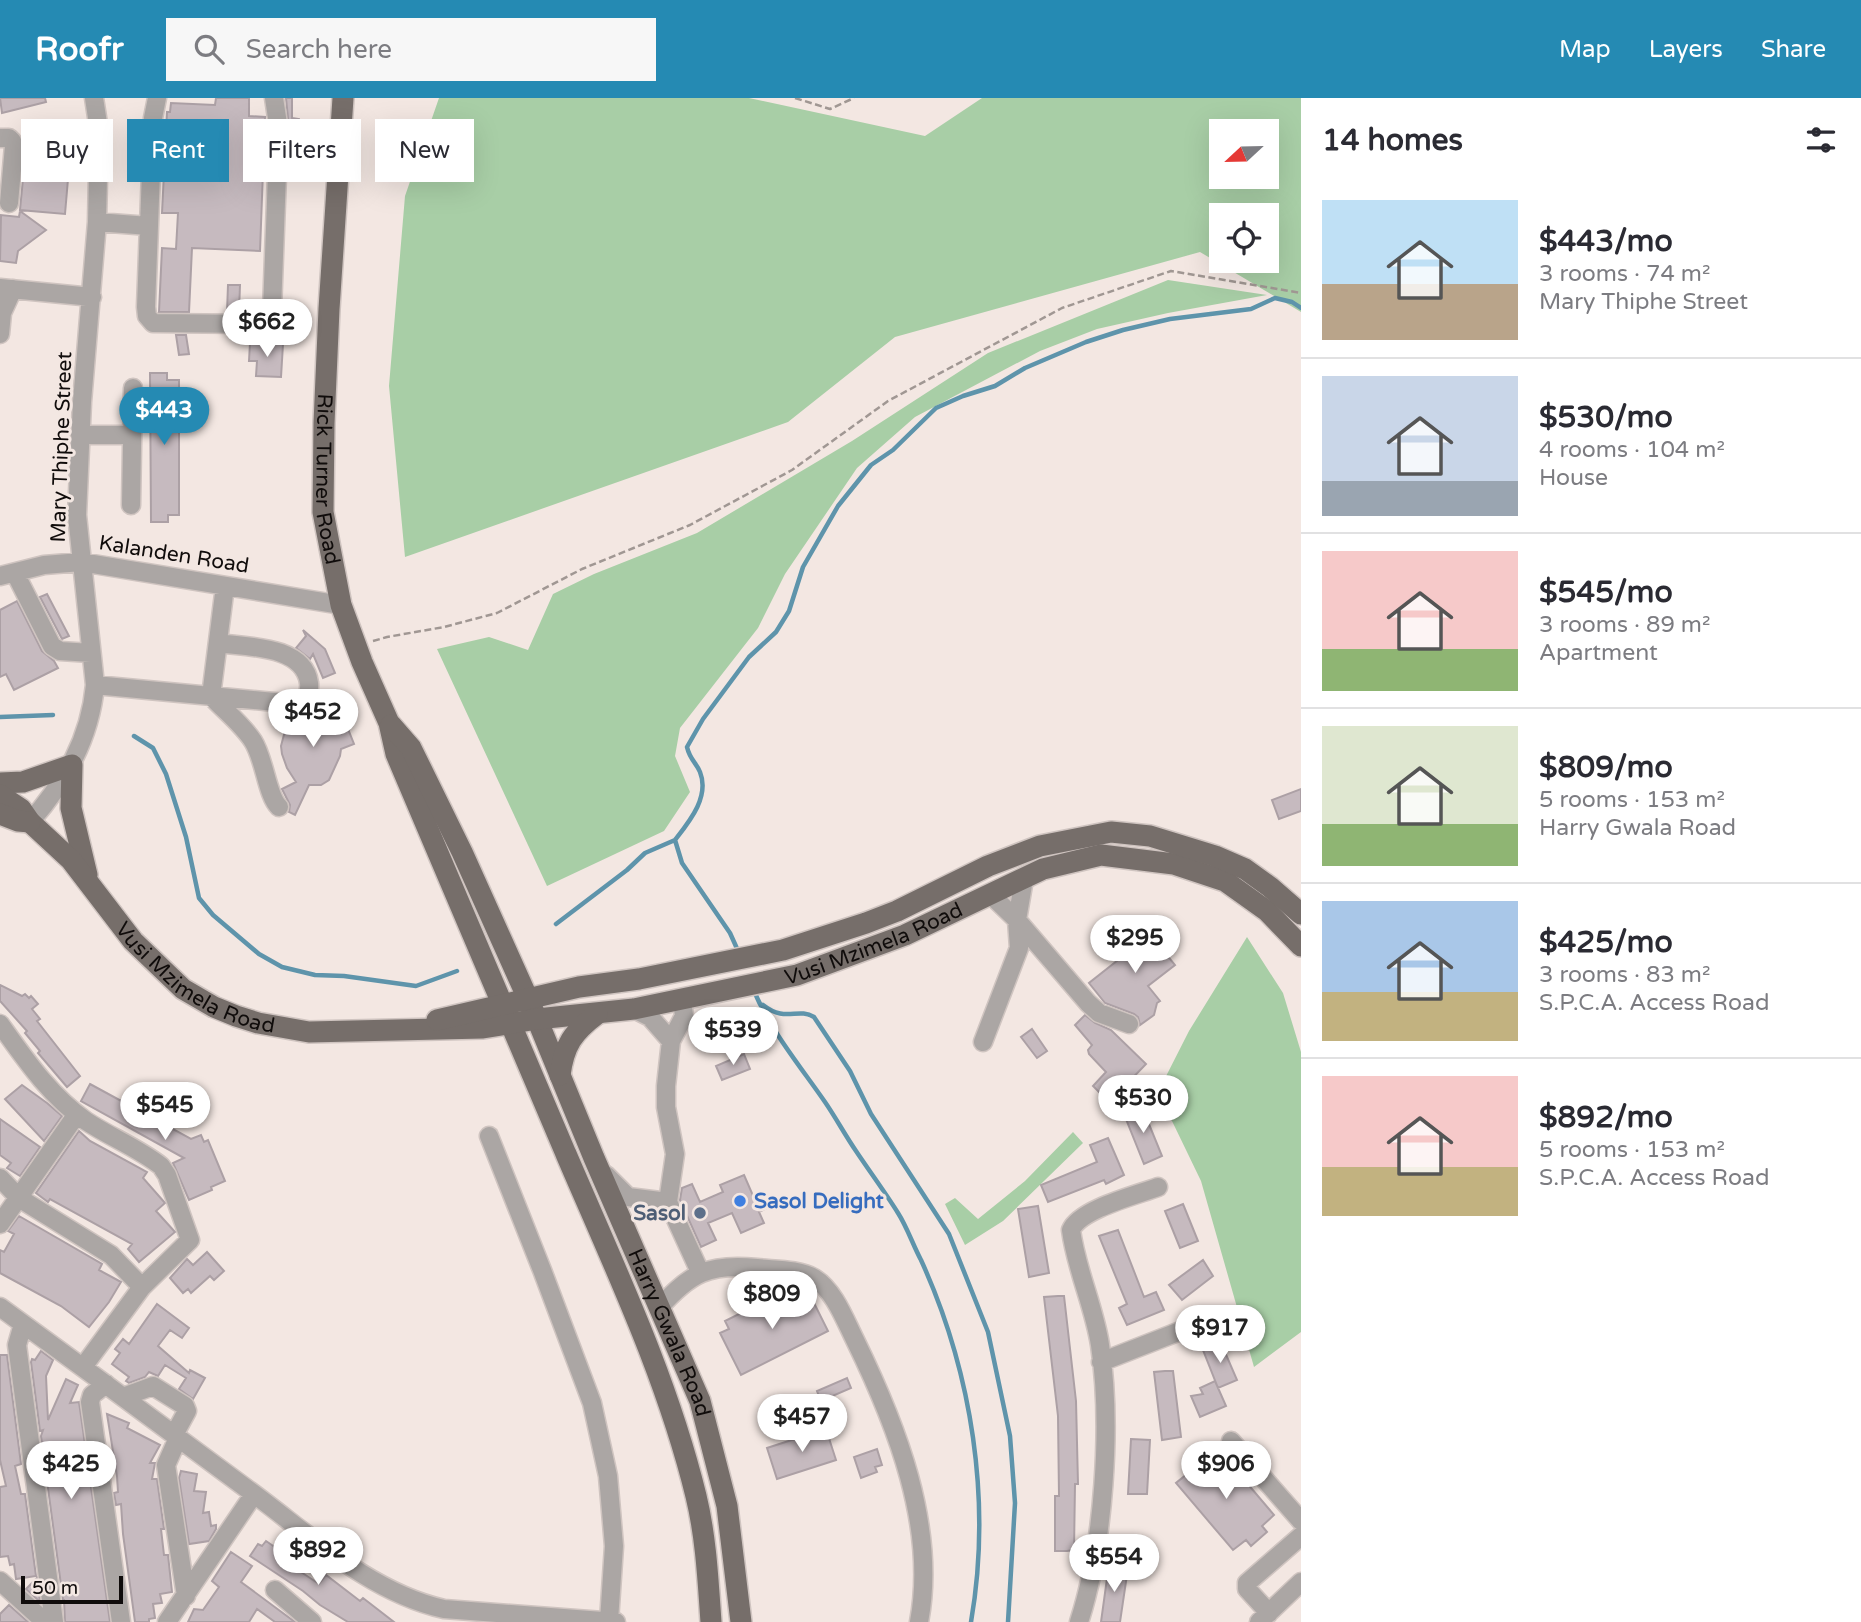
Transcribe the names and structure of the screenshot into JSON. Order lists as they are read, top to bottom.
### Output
{
  "streets": {
    "main road": ["Rick Turner Road", "Vusi Mzimela Road", "Harry Gwala Road"],
    "street": ["Mary Thiphe Street", "Kalanden Road"]
  },
  "crossings": [
    ["Mary Thiphe Street", "Kalanden Road"],
    ["Mary Thiphe Street", "Vusi Mzimela Road"],
    ["Rick Turner Road", "Kalanden Road"],
    ["Rick Turner Road", "Vusi Mzimela Road"],
    ["Rick Turner Road", "Harry Gwala Road"],
    ["Vusi Mzimela Road", "Harry Gwala Road"]
  ],
  "places": ["Sasol Delight", "Sasol"],
  "scale_bar": "50 m",
  "north": "left",
  "page": {
    "header": "Roofr",
    "search": "Search here",
    "nav": ["Map", "Layers", "Share"],
    "heading": "14 homes",
    "chip": [
      "Buy",
      "Rent",
      "Filters",
      "New"
    ],
    "list": [
      {
        "name": "$443/mo",
        "note": "3 rooms · 74 m² · Mary Thiphe Street"
      },
      {
        "name": "$530/mo",
        "note": "4 rooms · 104 m² · House"
      },
      {
        "name": "$545/mo",
        "note": "3 rooms · 89 m² · Apartment"
      },
      {
        "name": "$809/mo",
        "note": "5 rooms · 153 m² · Harry Gwala Road"
      },
      {
        "name": "$425/mo",
        "note": "3 rooms · 83 m² · S.P.C.A. Access Road"
      },
      {
        "name": "$892/mo",
        "note": "5 rooms · 153 m² · S.P.C.A. Access Road"
      }
    ],
    "price": [
      "$662",
      "$443",
      "$452",
      "$295",
      "$539",
      "$530",
      "$545",
      "$809",
      "$917",
      "$457",
      "$425",
      "$906",
      "$892",
      "$554"
    ],
    "scale": "50 m"
  }
}
